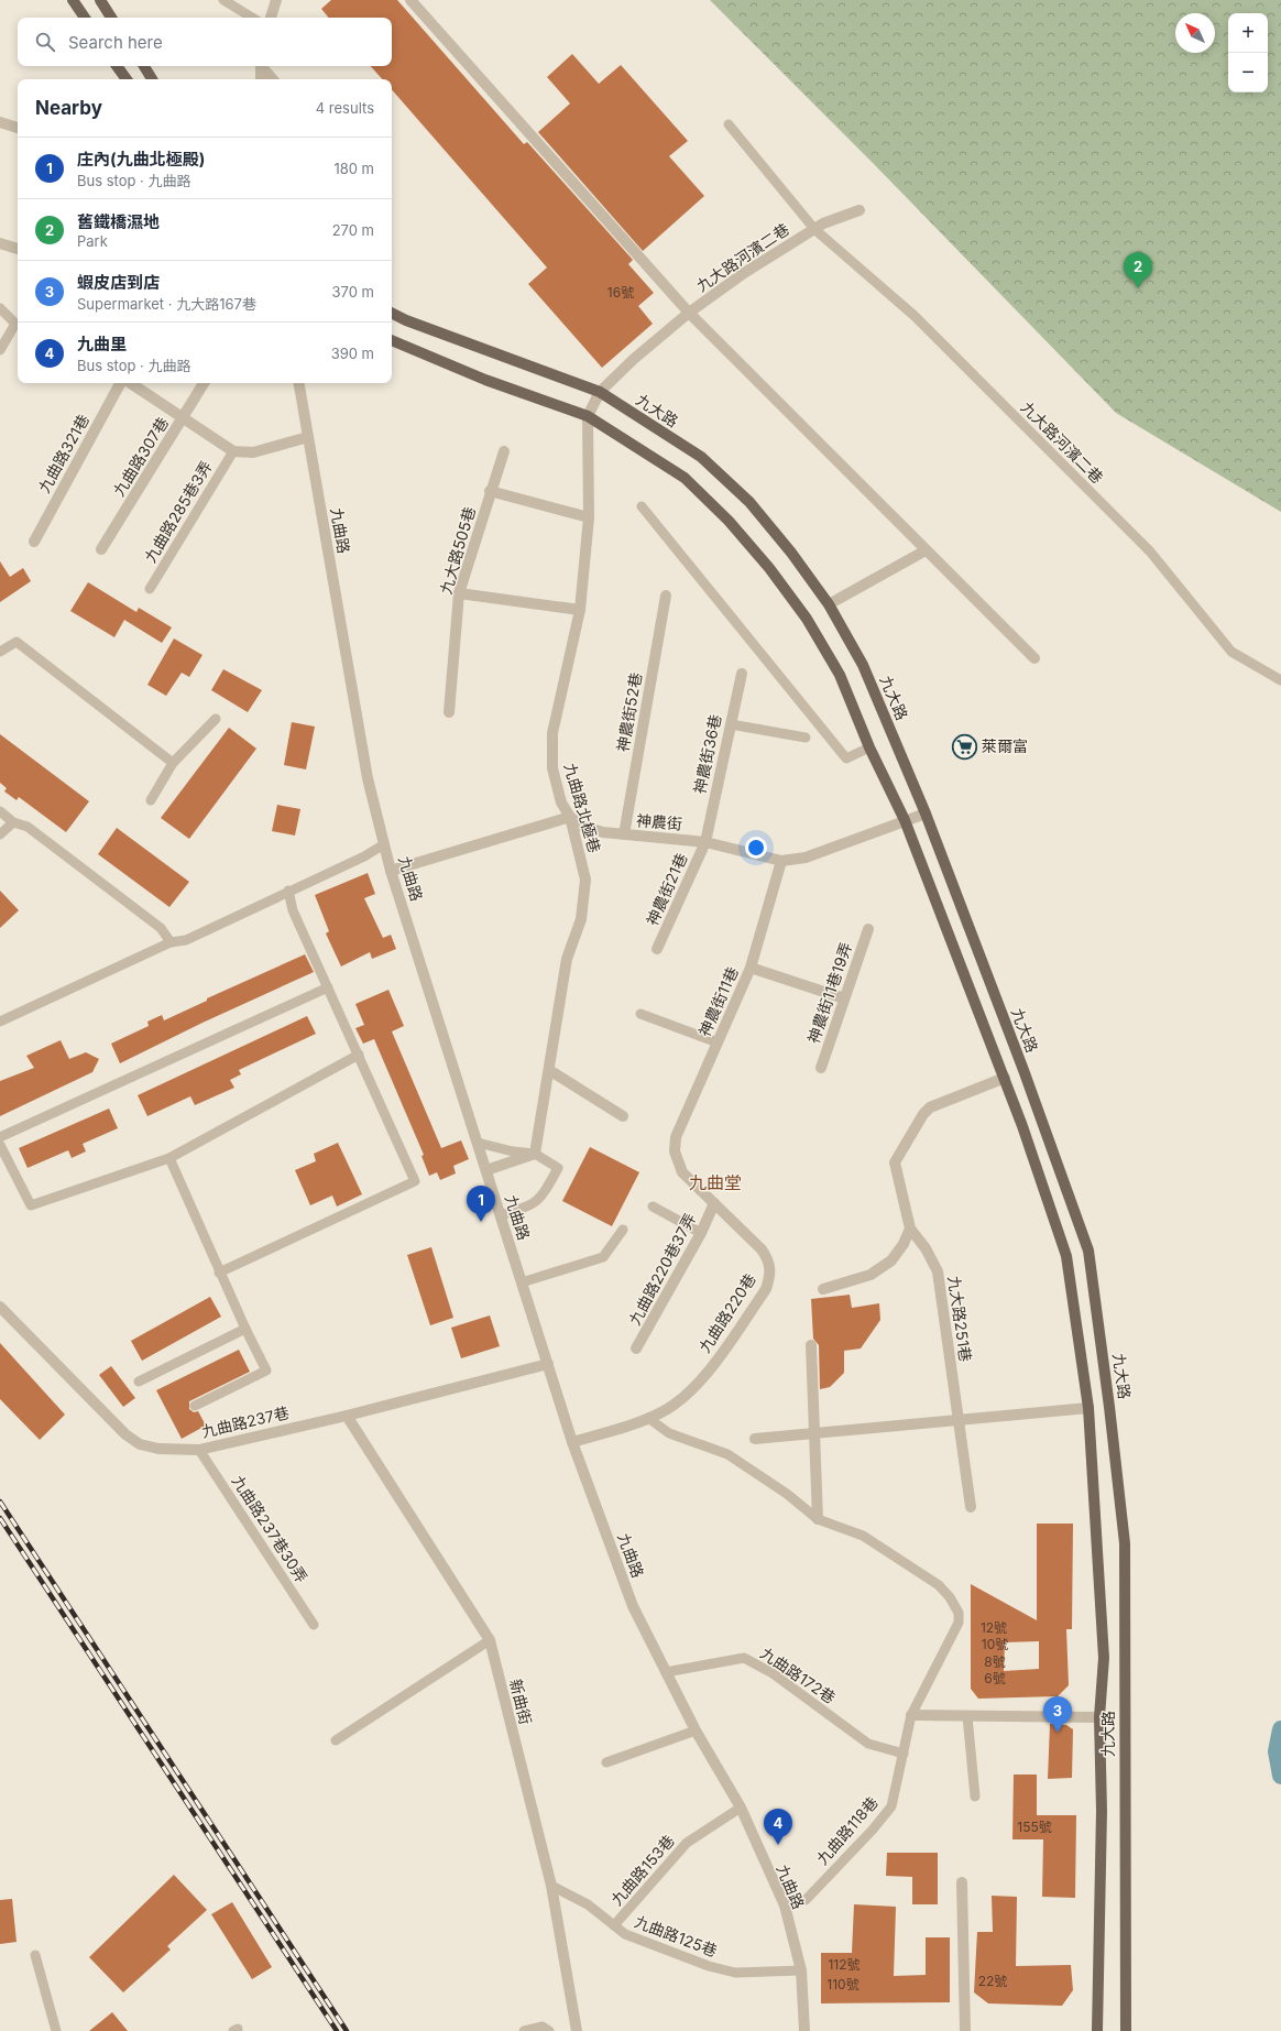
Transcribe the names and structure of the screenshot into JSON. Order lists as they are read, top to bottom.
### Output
{
  "streets": {
    "main road": ["九大路"],
    "street": [
      "九大路河濱二巷",
      "九曲路321巷",
      "九曲路307巷",
      "九曲路",
      "九大路505巷",
      "神農街52巷",
      "神農街36巷",
      "九曲路北極巷",
      "神農街",
      "神農街21巷",
      "神農街11巷19弄",
      "神農街11巷",
      "九曲路220巷37弄",
      "九曲路220巷",
      "九大路251巷",
      "九曲路237巷",
      "新曲街"
    ],
    "lane": [
      "九曲路285巷3弄",
      "九曲路237巷30弄",
      "九曲路172巷",
      "九曲路118巷",
      "九曲路153巷",
      "九曲路125巷"
    ]
  },
  "crossings": [
    ["九大路河濱二巷", "九大路"],
    ["九大路河濱二巷", "九曲路北極巷"],
    ["九大路", "九曲路北極巷"],
    ["九大路", "神農街"],
    ["九曲路", "九曲路220巷"],
    ["九曲路", "九曲路237巷"],
    ["九曲路", "九曲路172巷"],
    ["九曲路", "九曲路118巷"],
    ["九曲路", "九曲路153巷"],
    ["九曲路", "九曲路125巷"],
    ["神農街52巷", "神農街"],
    ["神農街36巷", "神農街"],
    ["神農街36巷", "神農街21巷"],
    ["九曲路北極巷", "神農街"],
    ["神農街", "神農街21巷"],
    ["神農街", "神農街11巷"],
    ["神農街11巷", "九曲路220巷"],
    ["九曲路220巷37弄", "九曲路220巷"],
    ["九曲路220巷", "九曲路118巷"],
    ["九曲路237巷", "九曲路237巷30弄"],
    ["九曲路237巷", "新曲街"],
    ["九曲路172巷", "九曲路118巷"],
    ["新曲街", "九曲路125巷"],
    ["九曲路153巷", "九曲路125巷"]
  ],
  "districts": ["九曲堂"],
  "places": {
    "supermarket": ["萊爾富"]
  },
  "house_numbers": [
    "16號",
    "12號",
    "10號",
    "8號",
    "6號",
    "155號",
    "112號",
    "22號",
    "110號"
  ],
  "north": "top left",
  "page": {
    "map_buttons": ["+", "−"],
    "search": "Search here",
    "heading": ["Nearby", "4 results"],
    "list": [
      {
        "mark": "1",
        "name": "庄內(九曲北極殿)",
        "note": "Bus stop · 九曲路",
        "value": "180 m"
      },
      {
        "mark": "2",
        "name": "舊鐵橋濕地",
        "note": "Park",
        "value": "270 m"
      },
      {
        "mark": "3",
        "name": "蝦皮店到店",
        "note": "Supermarket · 九大路167巷",
        "value": "370 m"
      },
      {
        "mark": "4",
        "name": "九曲里",
        "note": "Bus stop · 九曲路",
        "value": "390 m"
      }
    ],
    "pins": [
      "2",
      "1",
      "3",
      "4"
    ]
  }
}
